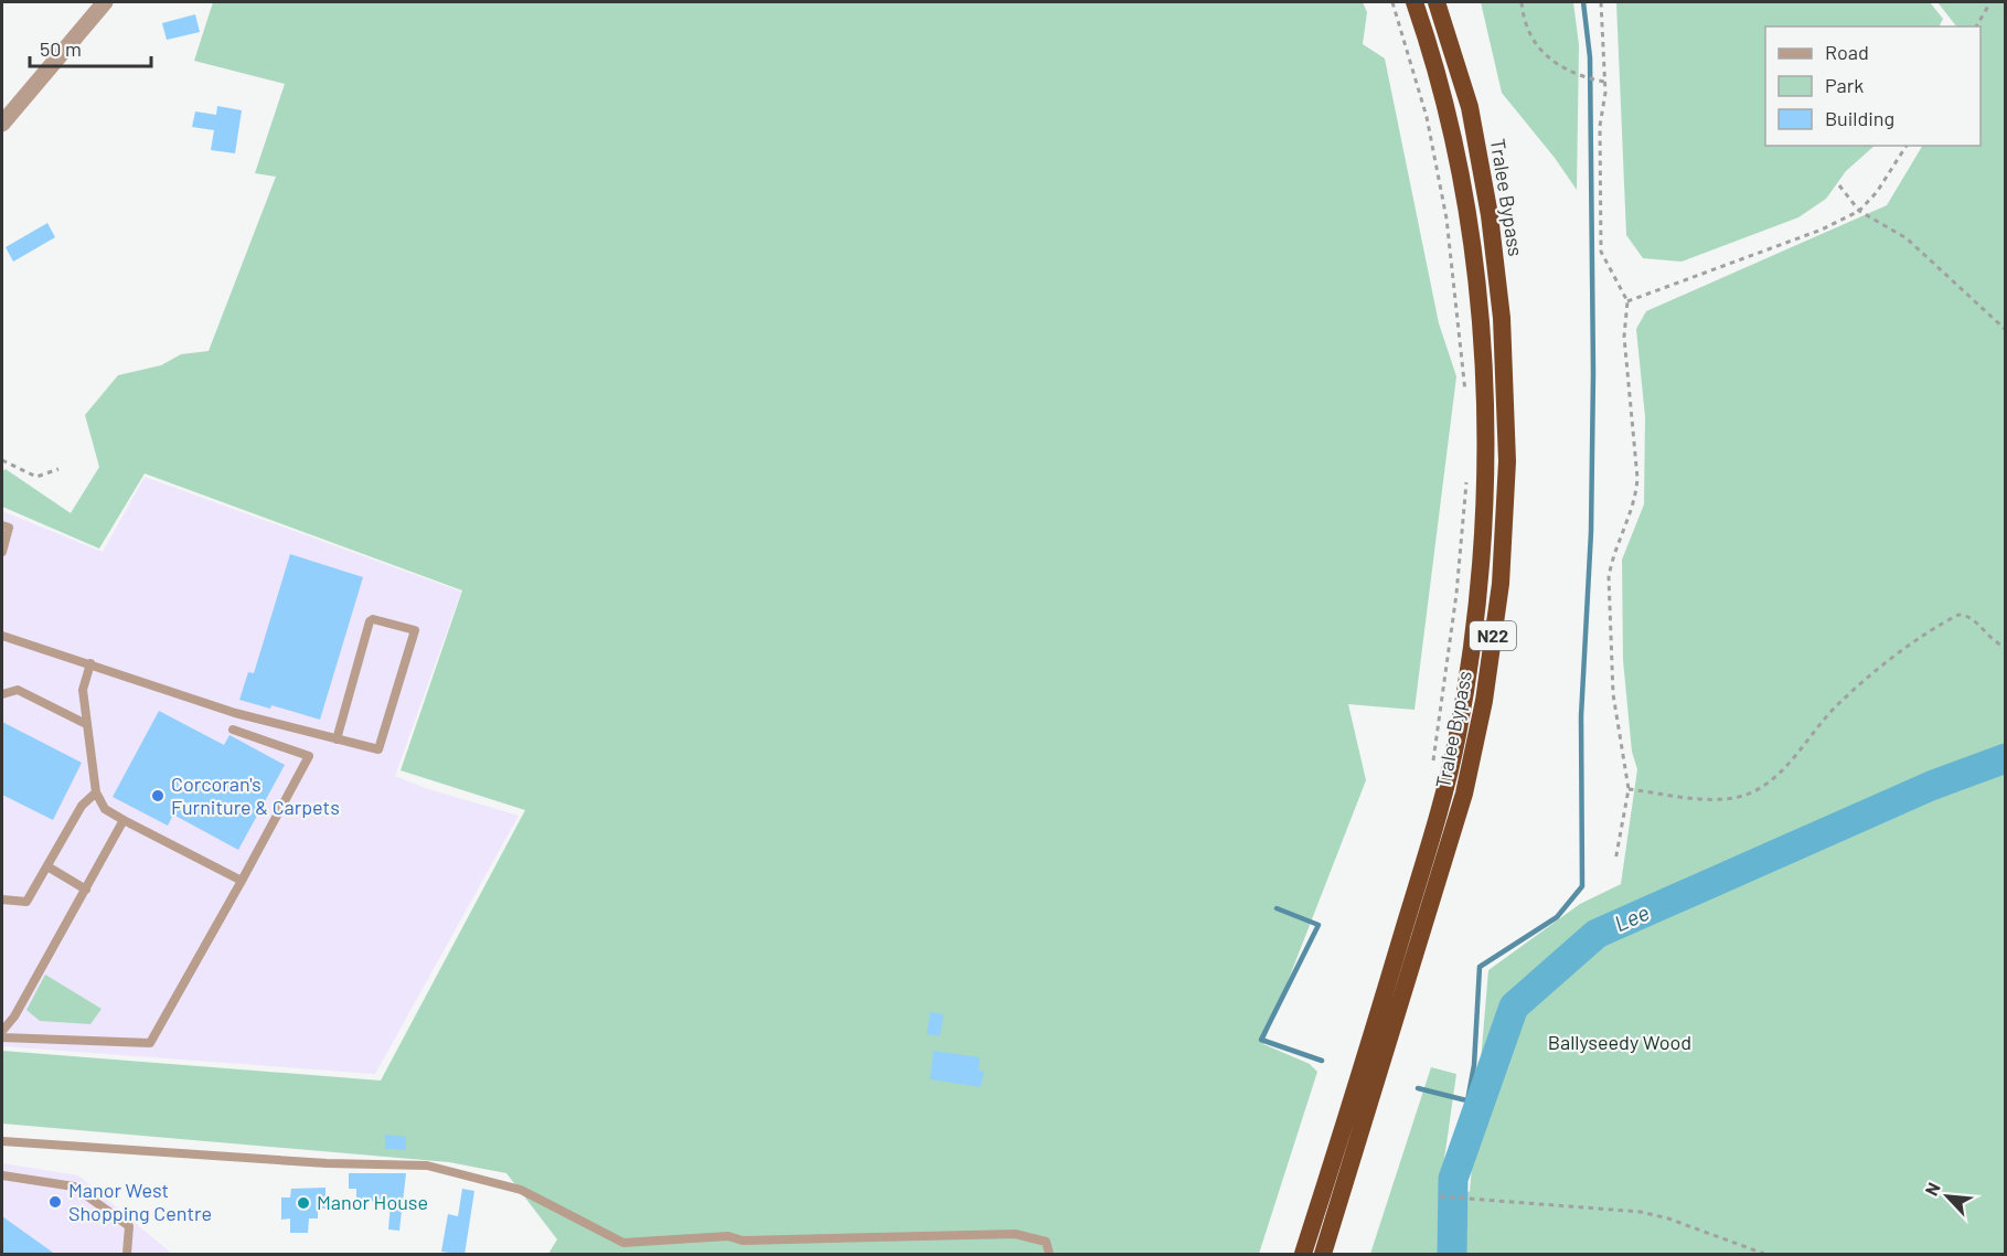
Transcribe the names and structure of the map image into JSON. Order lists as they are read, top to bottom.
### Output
{
  "streets": {
    "highway": ["Tralee Bypass", "N22"]
  },
  "water": ["Lee"],
  "parks": ["Ballyseedy Wood"],
  "places": ["Corcoran's Furniture & Carpets", "Manor West Shopping Centre", "Manor House"],
  "legend": ["Road", "Park", "Building"],
  "scale_bar": "50 m",
  "north": "top left"
}
